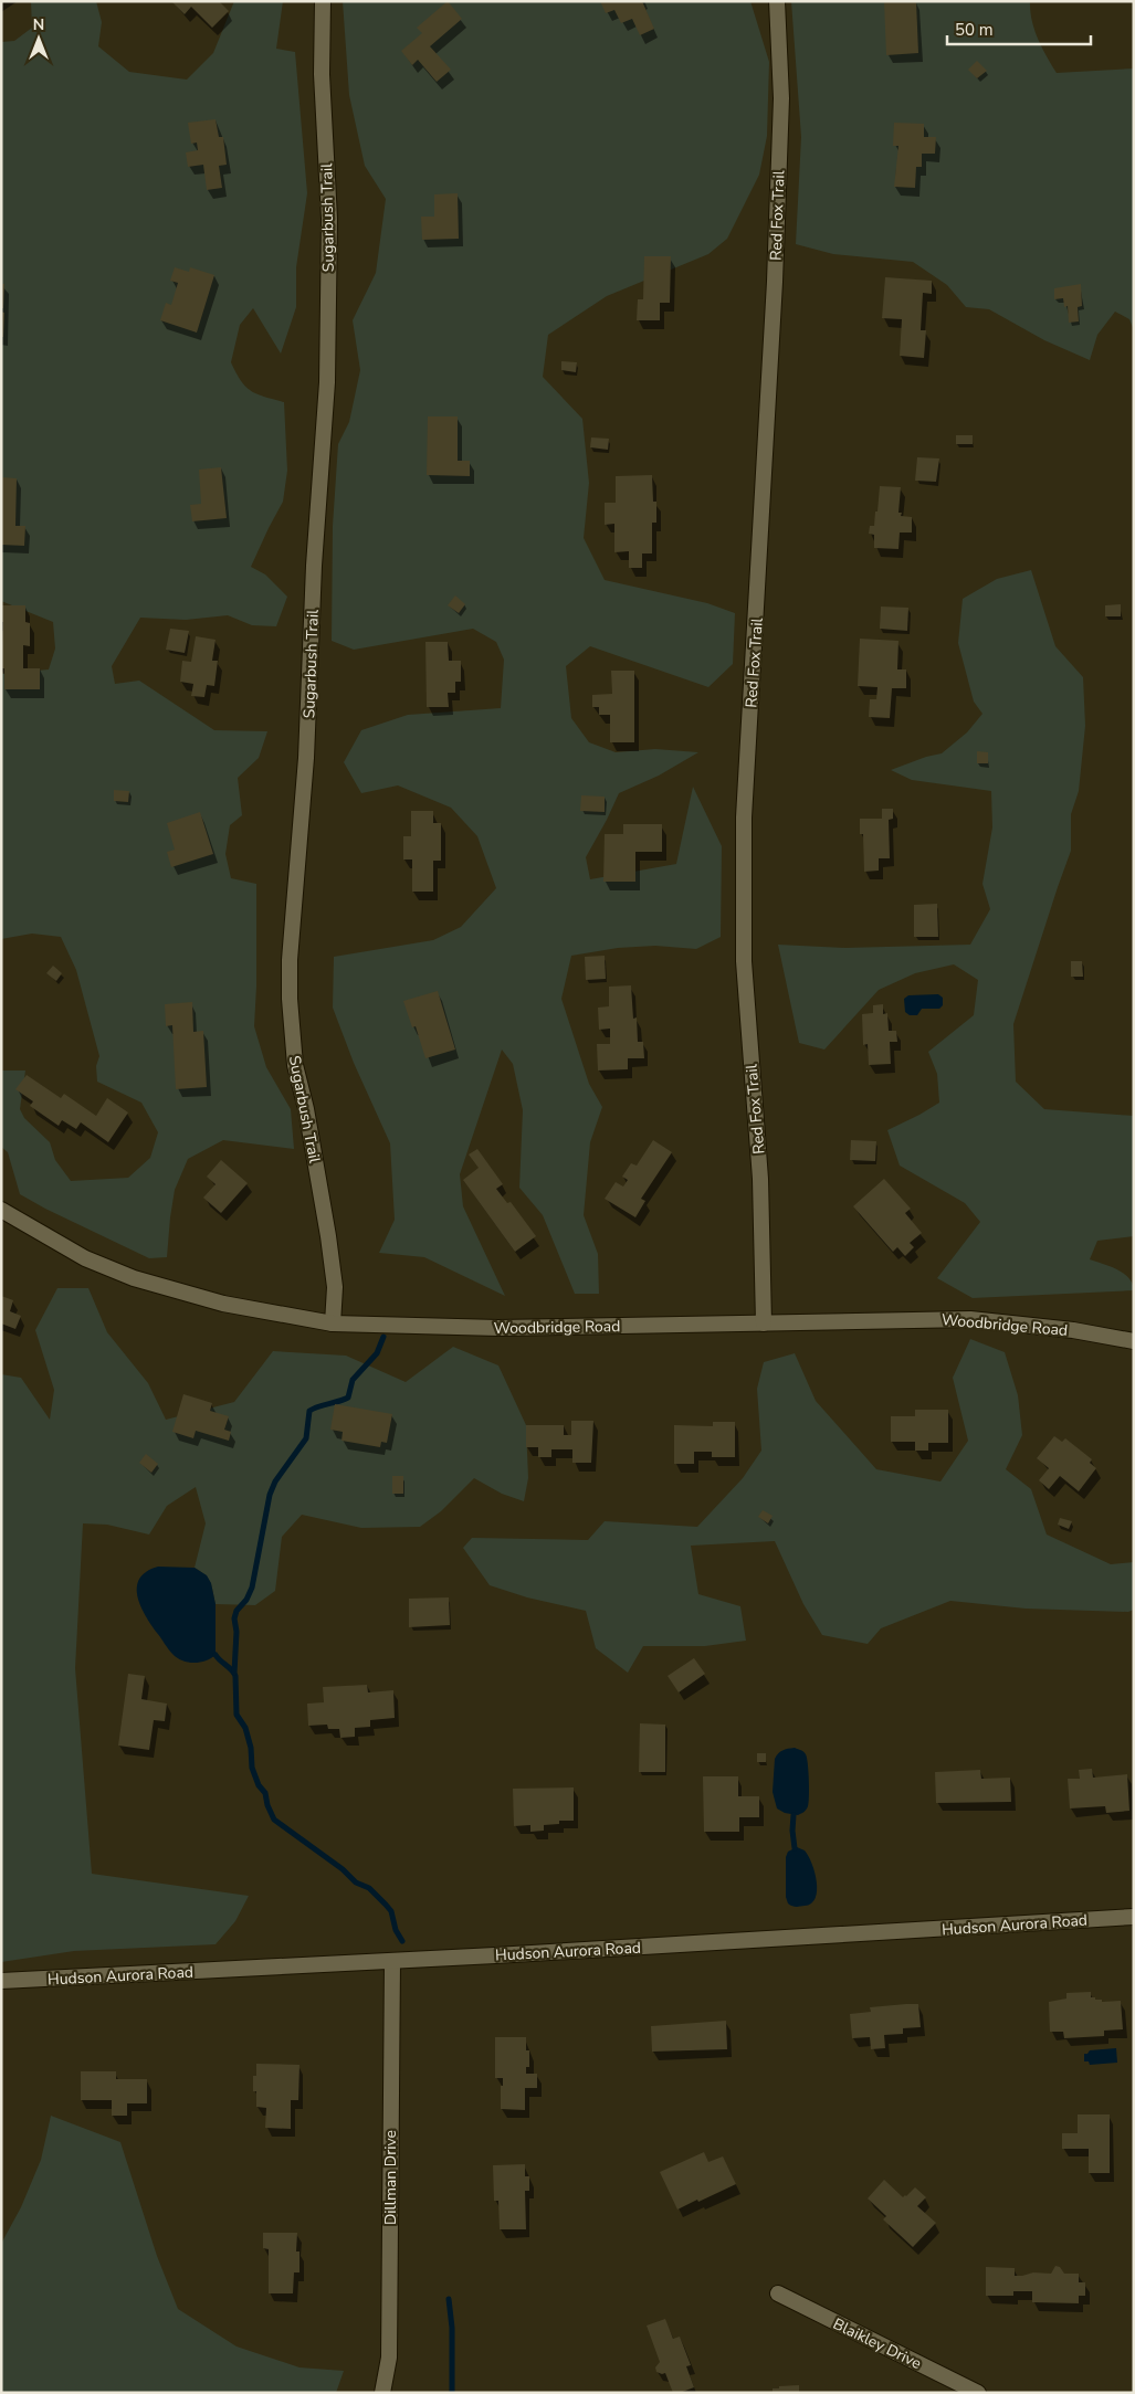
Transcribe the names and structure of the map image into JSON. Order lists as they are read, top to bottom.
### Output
{
  "streets": {
    "street": [
      "Red Fox Trail",
      "Sugarbush Trail",
      "Woodbridge Road",
      "Hudson Aurora Road",
      "Dillman Drive",
      "Blaikley Drive"
    ]
  },
  "crossings": [
    ["Red Fox Trail", "Woodbridge Road"],
    ["Sugarbush Trail", "Woodbridge Road"],
    ["Hudson Aurora Road", "Dillman Drive"]
  ],
  "scale_bar": "50 m",
  "north": "top"
}
